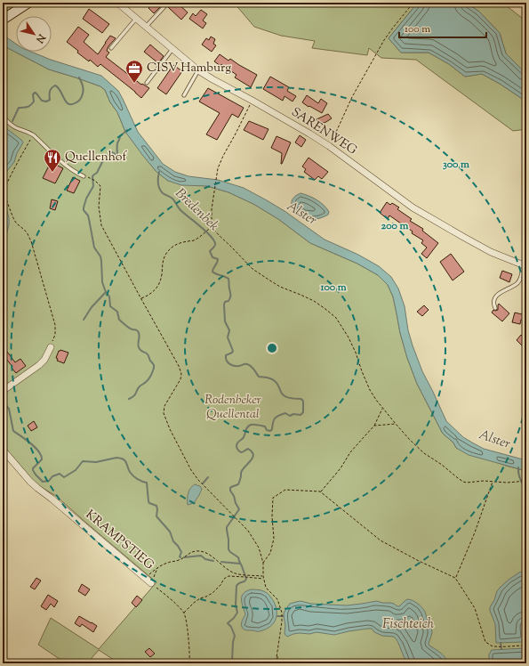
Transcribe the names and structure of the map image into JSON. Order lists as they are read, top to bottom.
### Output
{
  "streets": {
    "street": ["SARENWEG", "KRAMPSTIEG"]
  },
  "water": ["Bredenbek", "Alster", "Fischteich"],
  "parks": ["Rodenbeker Quellental"],
  "places": {
    "office": ["CISV Hamburg"],
    "restaurant": ["Quellenhof"]
  },
  "scale_bar": "100 m",
  "north": "bottom right",
  "rings": ["300 m", "200 m", "100 m"]
}
